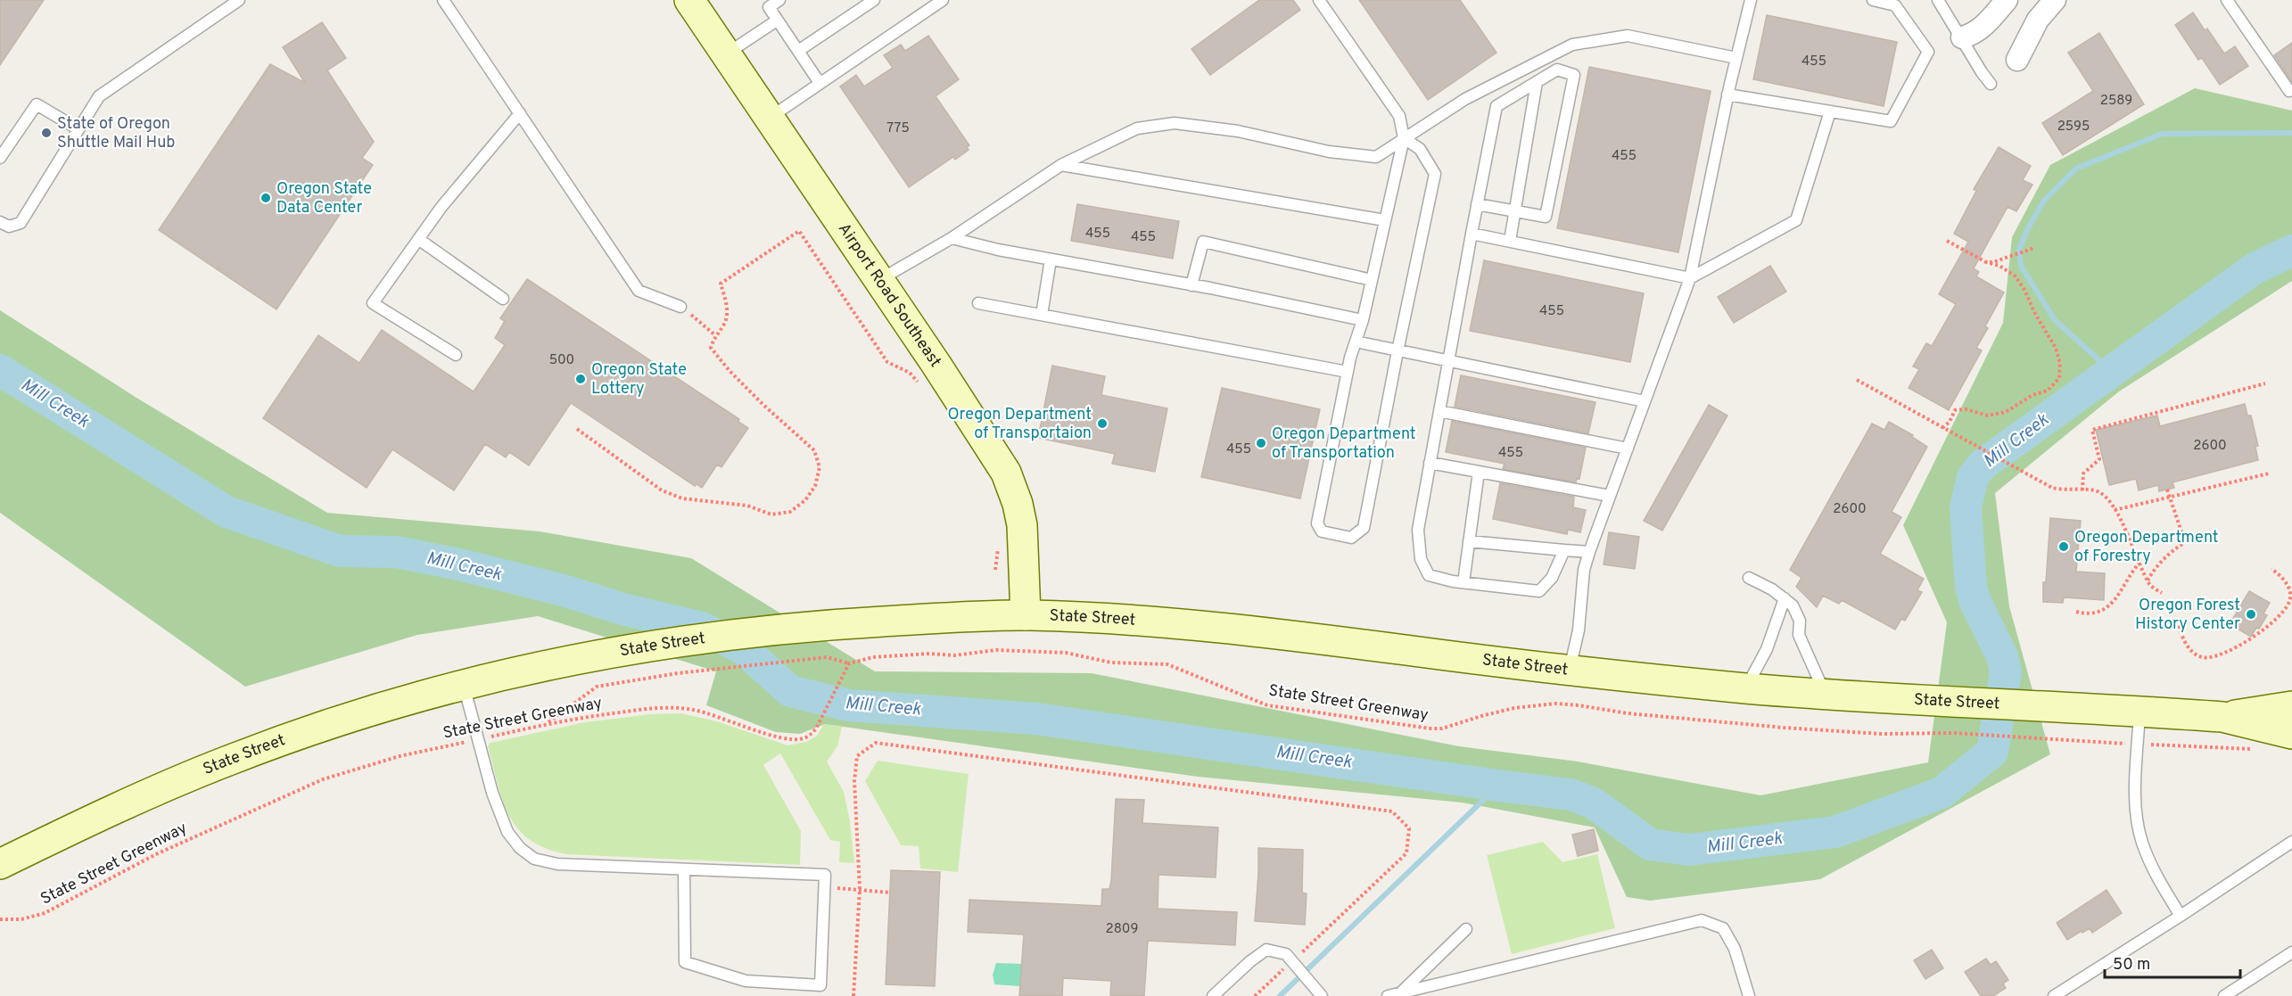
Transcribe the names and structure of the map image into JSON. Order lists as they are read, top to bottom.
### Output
{
  "streets": {
    "main road": ["Airport Road Southeast", "State Street"],
    "path": ["State Street Greenway"]
  },
  "crossings": [
    ["Airport Road Southeast", "State Street"]
  ],
  "water": ["Mill Creek"],
  "places": [
    "State of Oregon Shuttle Mail Hub",
    "Oregon State Data Center",
    "Oregon State Lottery",
    "Oregon Department of Transportaion",
    "Oregon Department of Transportation",
    "Oregon Department of Forestry",
    "Oregon Forest History Center"
  ],
  "house_numbers": [
    "455",
    "2589",
    "2595",
    "775",
    "455",
    "455",
    "455",
    "455",
    "500",
    "2600",
    "455",
    "455",
    "2600",
    "2809"
  ],
  "scale_bar": "50 m"
}
